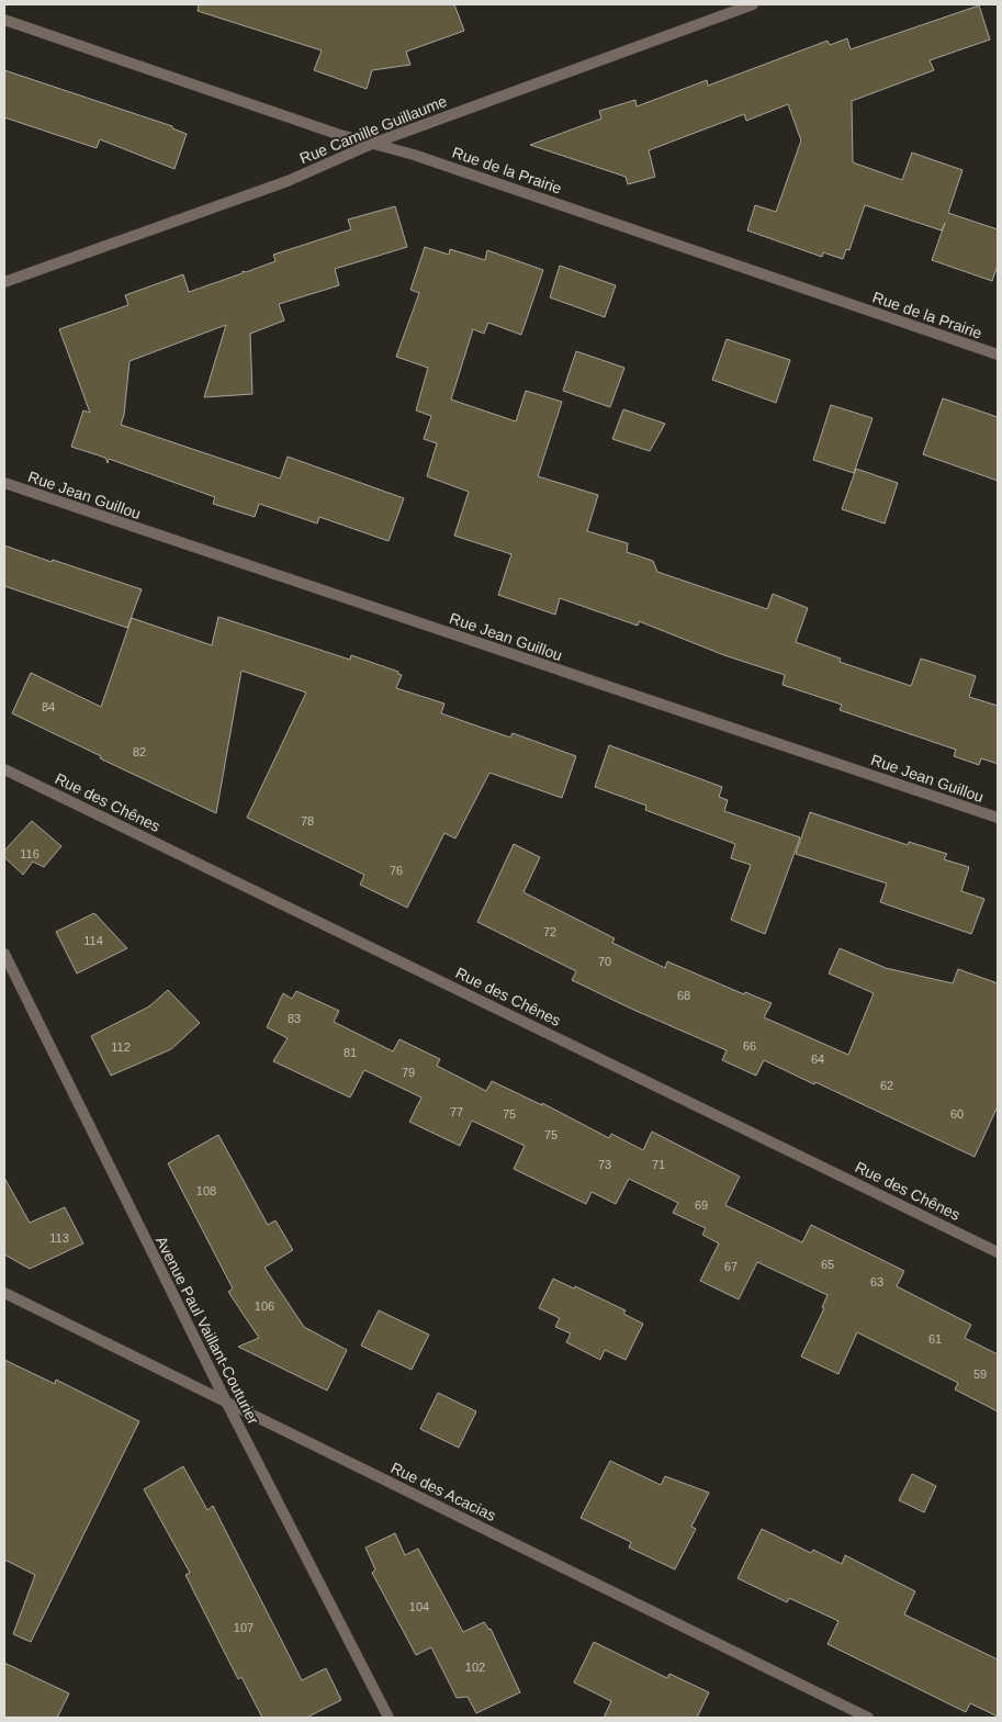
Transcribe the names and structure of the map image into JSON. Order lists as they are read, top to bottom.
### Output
{
  "streets": {
    "street": [
      "Rue Camille Guillaume",
      "Rue de la Prairie",
      "Rue Jean Guillou",
      "Rue des Chênes",
      "Avenue Paul Vaillant-Couturier",
      "Rue des Acacias"
    ]
  },
  "crossings": [
    ["Rue Camille Guillaume", "Rue de la Prairie"],
    ["Avenue Paul Vaillant-Couturier", "Rue des Acacias"]
  ],
  "house_numbers": [
    "84",
    "82",
    "78",
    "116",
    "76",
    "72",
    "114",
    "70",
    "68",
    "83",
    "66",
    "112",
    "81",
    "64",
    "79",
    "62",
    "77",
    "75",
    "60",
    "75",
    "73",
    "71",
    "108",
    "69",
    "113",
    "65",
    "67",
    "63",
    "106",
    "61",
    "59",
    "104",
    "107",
    "102"
  ]
}
